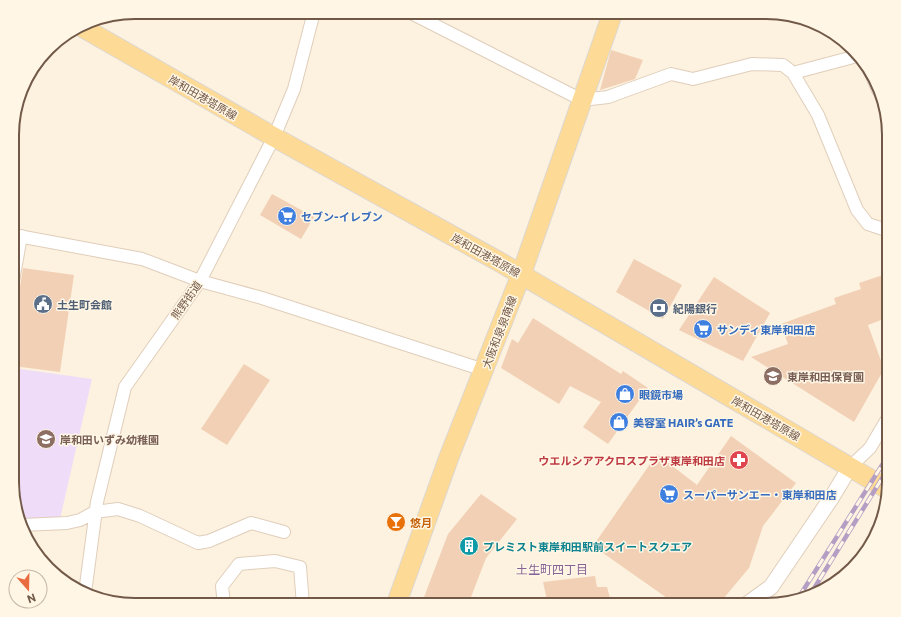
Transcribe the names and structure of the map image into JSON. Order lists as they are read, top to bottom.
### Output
{
  "streets": {
    "main road": ["岸和田港塔原線", "大阪和泉泉南線"],
    "street": ["熊野街道"]
  },
  "crossings": [
    ["岸和田港塔原線", "熊野街道"],
    ["岸和田港塔原線", "大阪和泉泉南線"]
  ],
  "districts": ["土生町四丁目"],
  "places": {
    "supermarket": ["セブン-イレブン", "サンディ東岸和田店", "スーパーサンエー・東岸和田店"],
    "public building": ["土生町会館"],
    "bank": ["紀陽銀行"],
    "school or university": ["東岸和田保育園", "岸和田いずみ幼稚園"],
    "shop": ["眼鏡市場", "美容室 HAIR’s GATE"],
    "pharmacy": ["ウエルシアアクロスプラザ東岸和田店"],
    "bar": ["悠月"],
    "building": ["プレミスト東岸和田駅前スイートスクエア"]
  },
  "north": "bottom"
}
